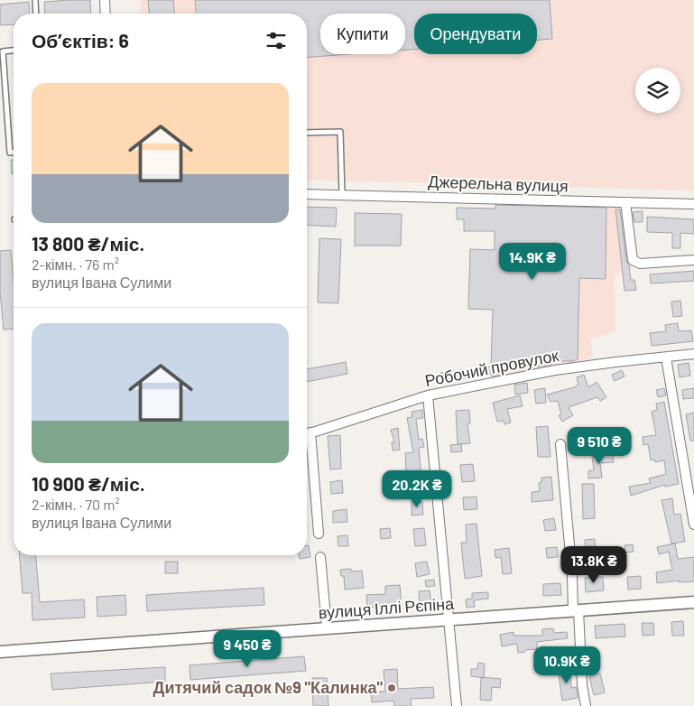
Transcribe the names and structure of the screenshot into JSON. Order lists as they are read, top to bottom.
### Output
{
  "streets": {
    "street": ["Джерельна вулиця", "Робочий провулок", "вулиця Іллі Рєпіна"]
  },
  "places": ["Дитячий садок №9 \"Калинка\""],
  "page": {
    "chip": ["Купити", "Орендувати"],
    "heading": "Об’єктів: 6",
    "list": [
      {
        "name": "13 800 ₴/міс.",
        "note": "2-кімн. · 76 m² · вулиця Івана Сулими"
      },
      {
        "name": "10 900 ₴/міс.",
        "note": "2-кімн. · 70 m² · вулиця Івана Сулими"
      }
    ],
    "price": [
      "14.9K ₴",
      "9 510 ₴",
      "20.2K ₴",
      "13.8K ₴",
      "9 450 ₴",
      "10.9K ₴"
    ]
  }
}
